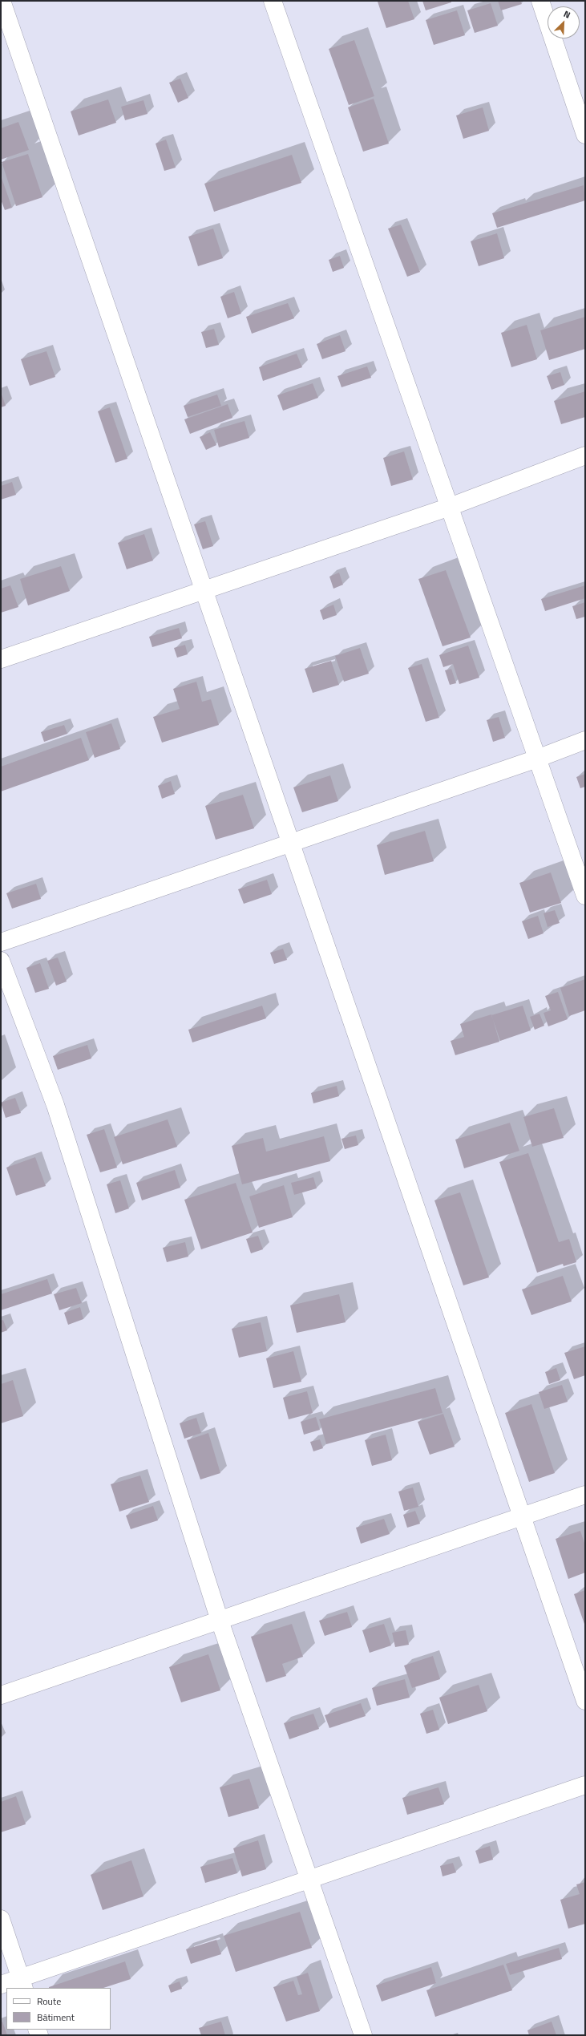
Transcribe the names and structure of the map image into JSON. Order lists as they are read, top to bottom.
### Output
{
  "legend": ["Route", "Bâtiment"],
  "north": "top right"
}
